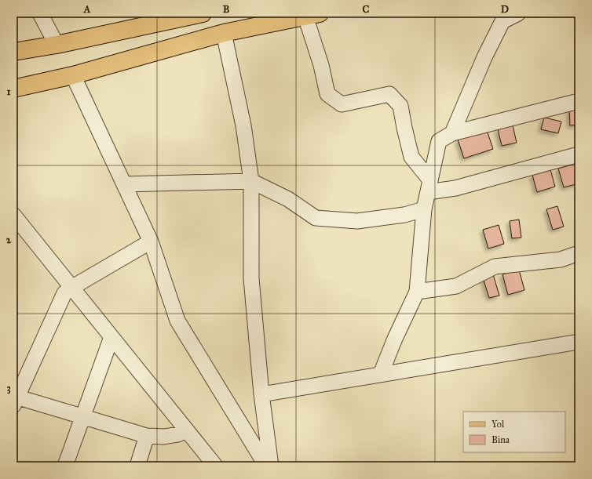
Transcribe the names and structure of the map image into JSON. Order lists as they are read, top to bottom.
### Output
{
  "legend": ["Yol", "Bina"],
  "grid": {
    "columns": [
      "A",
      "B",
      "C",
      "D"
    ],
    "rows": ["1", "2", "3"]
  }
}
